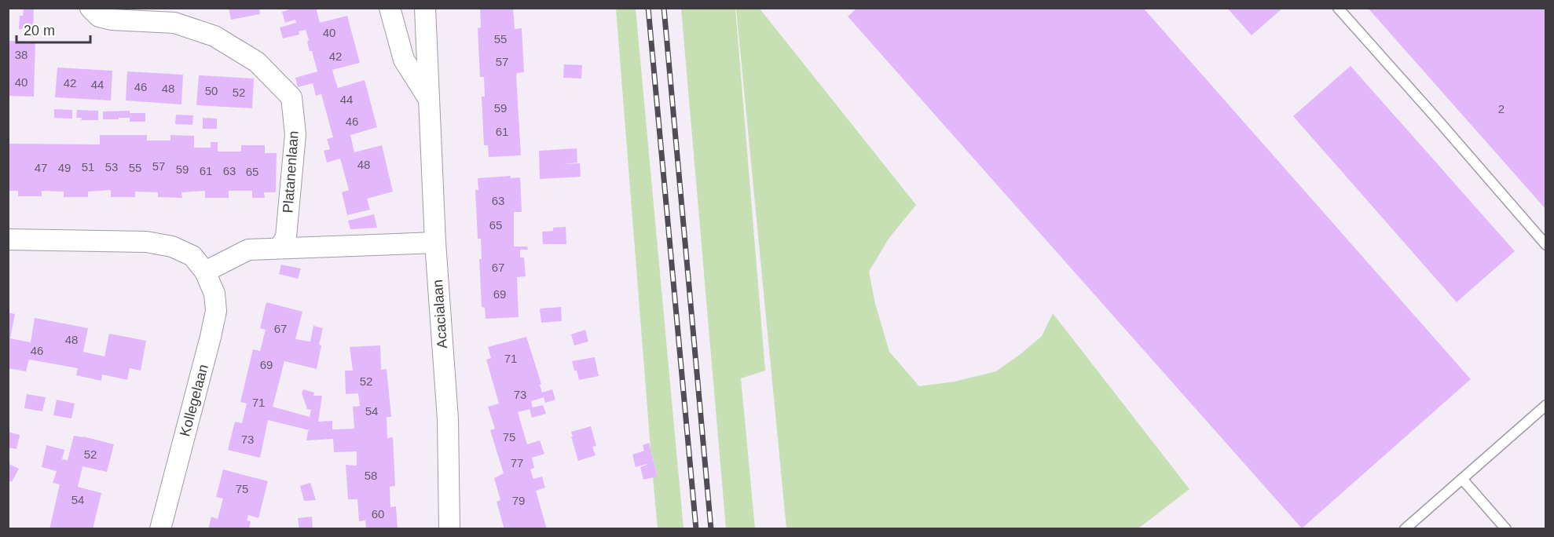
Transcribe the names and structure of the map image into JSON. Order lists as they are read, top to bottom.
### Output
{
  "streets": {
    "street": ["Platanenlaan", "Acacialaan", "Kollegelaan"]
  },
  "house_numbers": [
    "40",
    "55",
    "38",
    "42",
    "57",
    "40",
    "42",
    "44",
    "46",
    "48",
    "50",
    "52",
    "44",
    "59",
    "2",
    "46",
    "61",
    "48",
    "57",
    "51",
    "53",
    "47",
    "49",
    "55",
    "59",
    "61",
    "63",
    "65",
    "63",
    "65",
    "67",
    "69",
    "67",
    "48",
    "46",
    "71",
    "69",
    "52",
    "73",
    "71",
    "54",
    "75",
    "73",
    "52",
    "77",
    "58",
    "75",
    "54",
    "79",
    "60"
  ],
  "scale_bar": "20 m"
}
